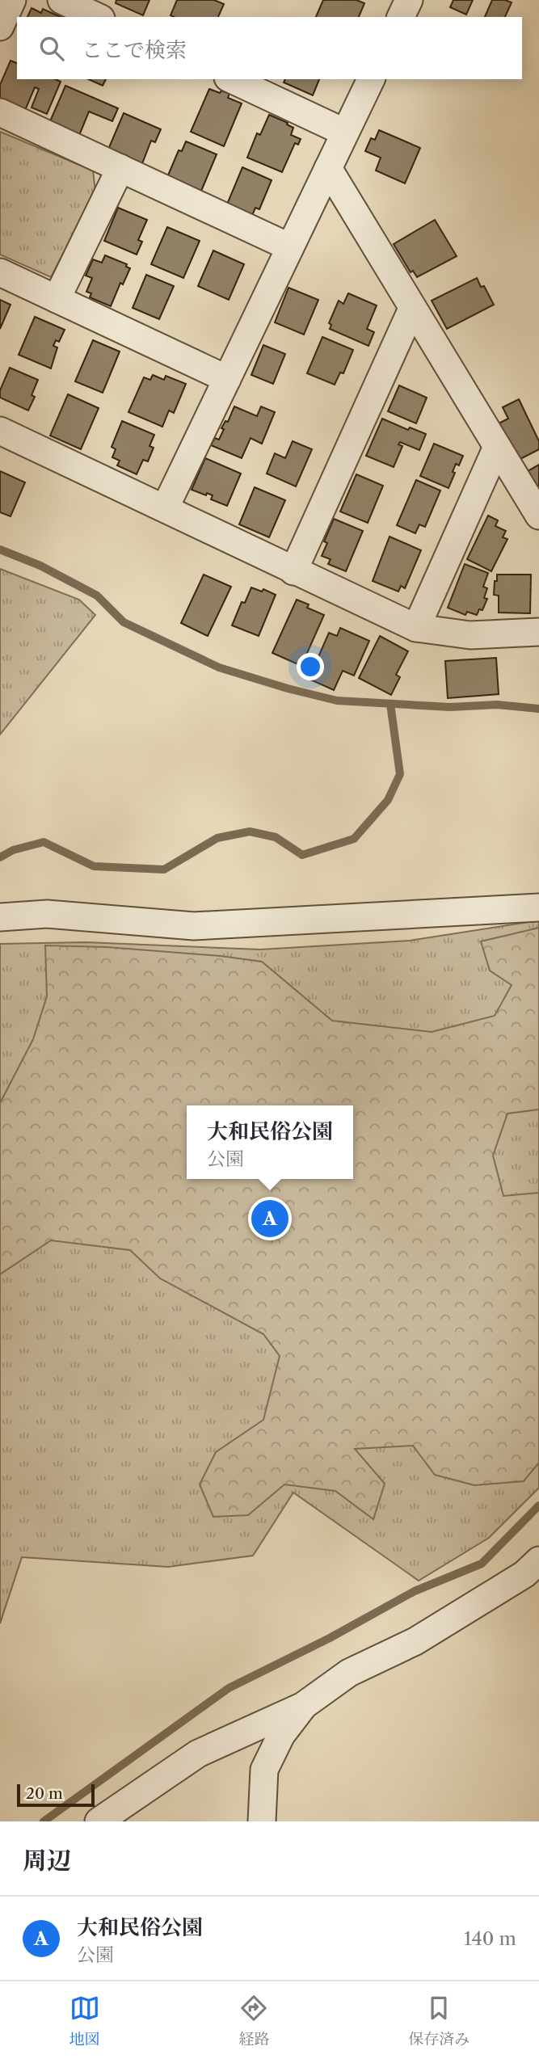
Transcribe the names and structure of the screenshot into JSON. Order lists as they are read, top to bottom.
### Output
{
  "scale_bar": "20 m",
  "page": {
    "search": "ここで検索",
    "popup": ["大和民俗公園", "公園"],
    "pins": "A",
    "scale": "20 m",
    "heading": "周辺",
    "list": [
      {
        "mark": "A",
        "name": "大和民俗公園",
        "note": "公園",
        "value": "140 m"
      }
    ],
    "nav": ["地図", "経路", "保存済み"]
  }
}
